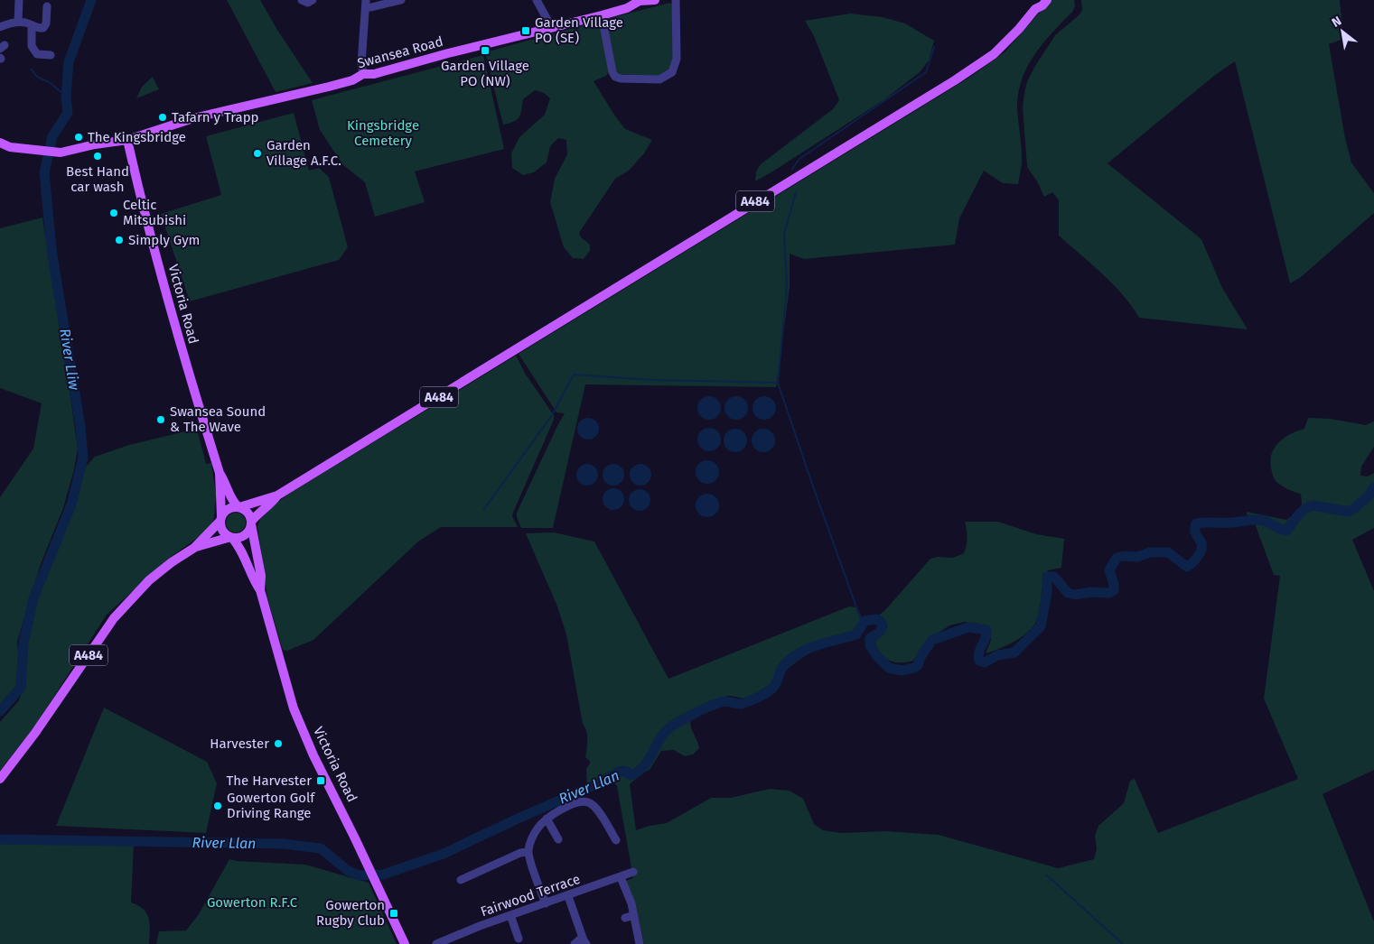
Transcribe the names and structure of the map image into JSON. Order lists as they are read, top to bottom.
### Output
{
  "streets": {
    "main road": ["Swansea Road", "A484", "Victoria Road"],
    "street": ["Fairwood Terrace"]
  },
  "crossings": [
    ["Swansea Road", "Victoria Road"],
    ["A484", "Victoria Road"]
  ],
  "water": ["River Lliw", "River Llan"],
  "parks": ["Kingsbridge Cemetery", "Gowerton R.F.C"],
  "places": {
    "transit": [
      "Garden Village PO (SE)",
      "Garden Village PO (NW)",
      "The Harvester",
      "Gowerton Rugby Club"
    ],
    "other": [
      "Tafarn y Trapp",
      "The Kingsbridge",
      "Garden Village A.F.C.",
      "Best Hand car wash",
      "Celtic Mitsubishi",
      "Simply Gym",
      "Swansea Sound & The Wave",
      "Harvester",
      "Gowerton Golf Driving Range"
    ]
  },
  "north": "top left"
}
